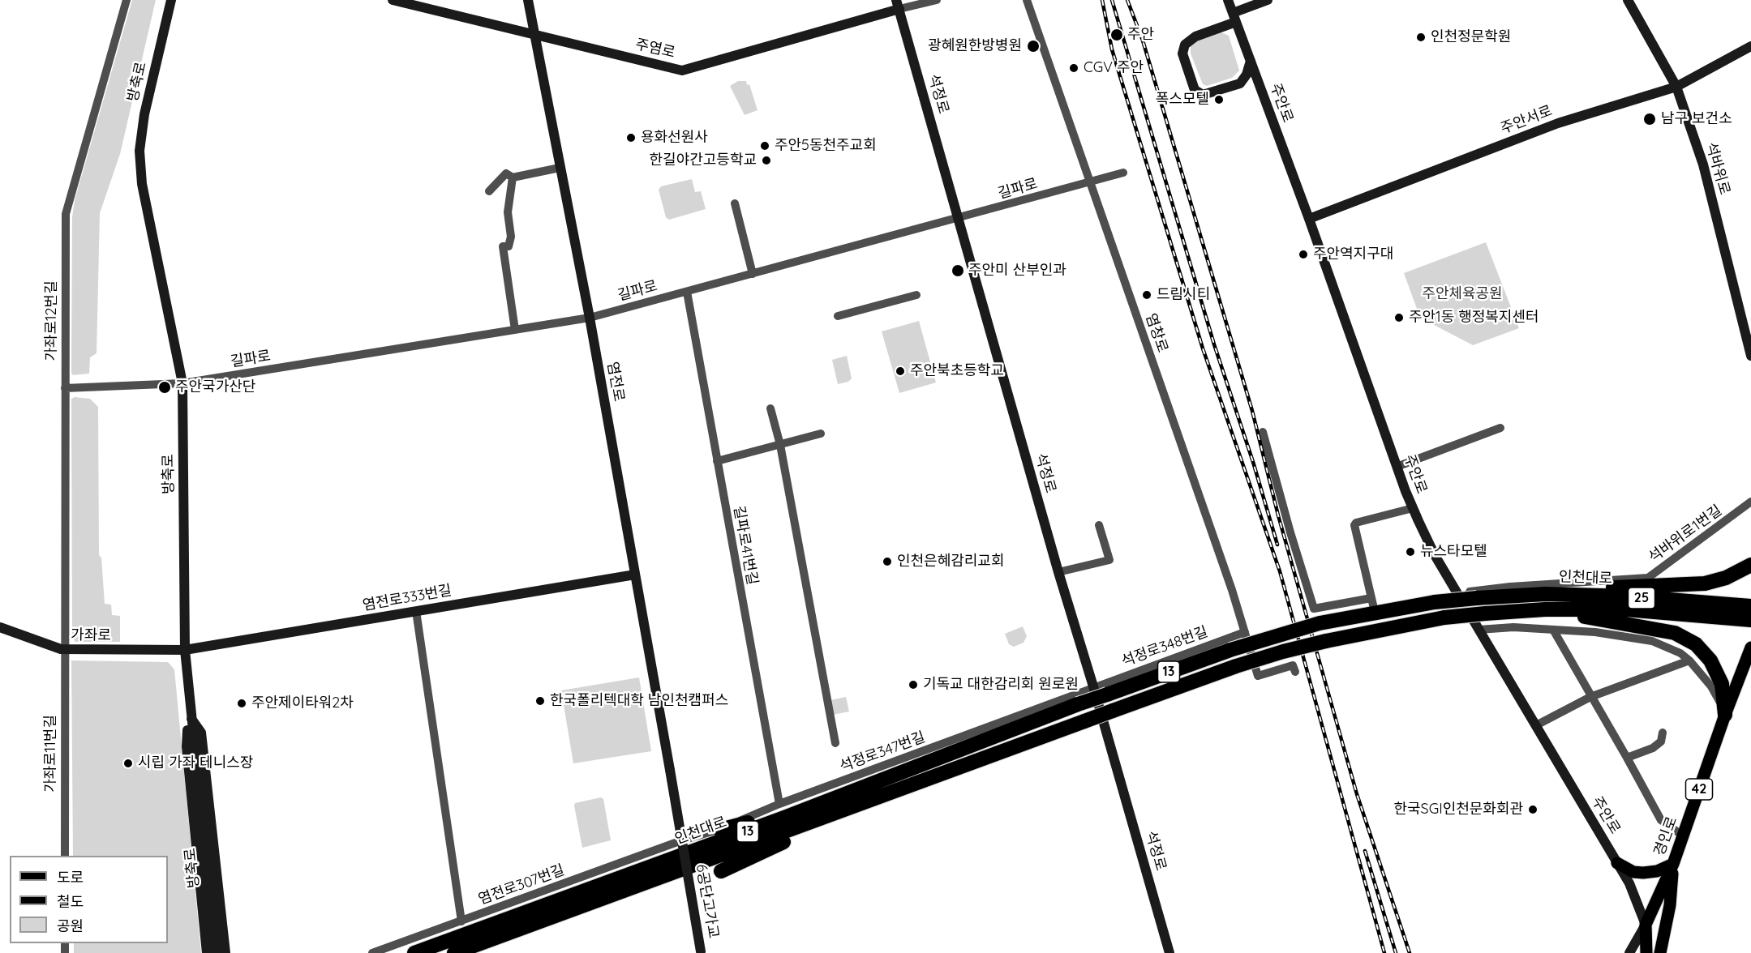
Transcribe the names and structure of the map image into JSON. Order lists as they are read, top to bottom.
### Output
{
  "streets": {
    "highway": ["인천대로", "25", "13"],
    "main road": [
      "주염로",
      "방축로",
      "석정로",
      "주안로",
      "주안서로",
      "석바위로",
      "염전로",
      "염전로333번길",
      "가좌로",
      "42",
      "경인로",
      "6공단고가교"
    ],
    "street": [
      "길파로",
      "가좌로12번길",
      "염창로",
      "석바위로1번길",
      "길파로41번길",
      "석정로348번길",
      "석정로347번길",
      "가좌로11번길",
      "염전로307번길"
    ]
  },
  "crossings": [
    ["주염로", "석정로"],
    ["주염로", "염전로"],
    ["방축로", "길파로"],
    ["방축로", "염전로333번길"],
    ["방축로", "가좌로"],
    ["석정로", "길파로"],
    ["석정로", "석정로348번길"],
    ["석정로", "석정로347번길"],
    ["주안로", "주안서로"],
    ["주안로", "석바위로1번길"],
    ["주안로", "경인로"],
    ["주안서로", "석바위로"],
    ["길파로", "가좌로12번길"],
    ["길파로", "염창로"],
    ["길파로", "염전로"],
    ["길파로", "길파로41번길"],
    ["가좌로12번길", "가좌로"],
    ["가좌로12번길", "가좌로11번길"],
    ["염창로", "석정로348번길"],
    ["염전로", "염전로333번길"],
    ["염전로", "6공단고가교"],
    ["길파로41번길", "석정로347번길"],
    ["염전로333번길", "가좌로"],
    ["가좌로", "가좌로11번길"],
    ["석정로348번길", "석정로347번길"],
    ["석정로347번길", "염전로307번길"]
  ],
  "parks": ["주안체육공원"],
  "places": [
    "주안",
    "인천정문학원",
    "광혜원한방병원",
    "CGV 주안",
    "폭스모텔",
    "남구 보건소",
    "용화선원사",
    "주안5동천주교회",
    "한길야간고등학교",
    "주안역지구대",
    "주안미 산부인과",
    "드림시티",
    "주안1동 행정복지센터",
    "주안북초등학교",
    "주안국가산단",
    "뉴스타모텔",
    "인천은혜감리교회",
    "기독교 대한감리회 원로원",
    "한국폴리텍대학 남인천캠퍼스",
    "주안제이타워2차",
    "시립 가좌 테니스장",
    "한국SGI인천문화회관"
  ],
  "legend": ["도로", "철도", "공원"]
}
